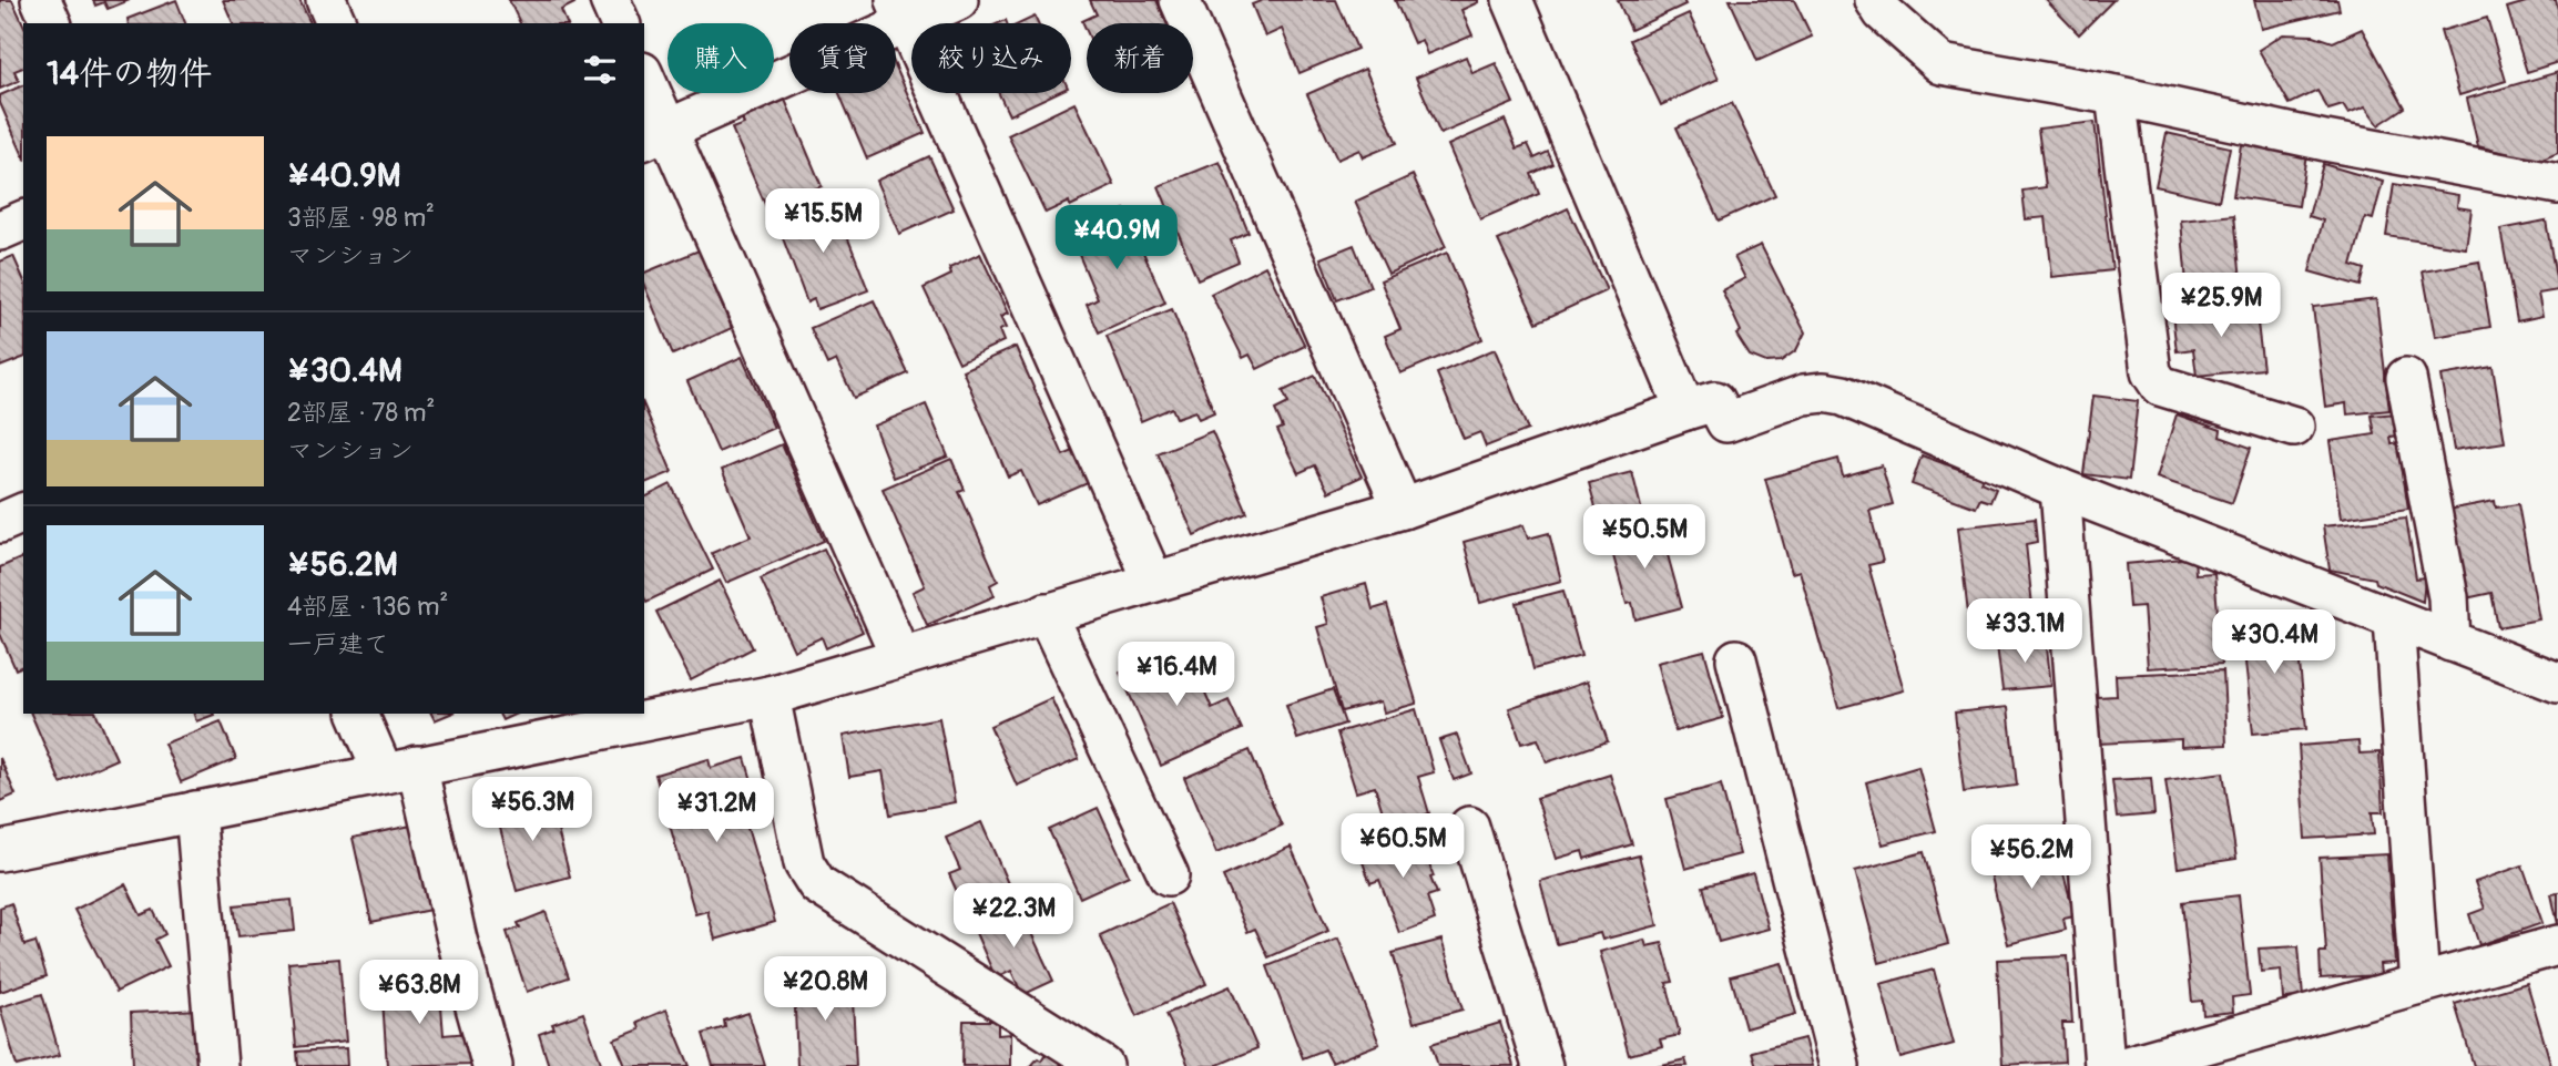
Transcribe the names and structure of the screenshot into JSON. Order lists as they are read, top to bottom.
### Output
{
  "page": {
    "chip": [
      "購入",
      "賃貸",
      "絞り込み",
      "新着"
    ],
    "heading": "14件の物件",
    "list": [
      {
        "name": "¥40.9M",
        "note": "3部屋 · 98 m² · マンション"
      },
      {
        "name": "¥30.4M",
        "note": "2部屋 · 78 m² · マンション"
      },
      {
        "name": "¥56.2M",
        "note": "4部屋 · 136 m² · 一戸建て"
      }
    ],
    "price": [
      "¥15.5M",
      "¥40.9M",
      "¥25.9M",
      "¥50.5M",
      "¥33.1M",
      "¥30.4M",
      "¥16.4M",
      "¥56.3M",
      "¥31.2M",
      "¥60.5M",
      "¥56.2M",
      "¥22.3M",
      "¥20.8M",
      "¥63.8M"
    ]
  }
}
